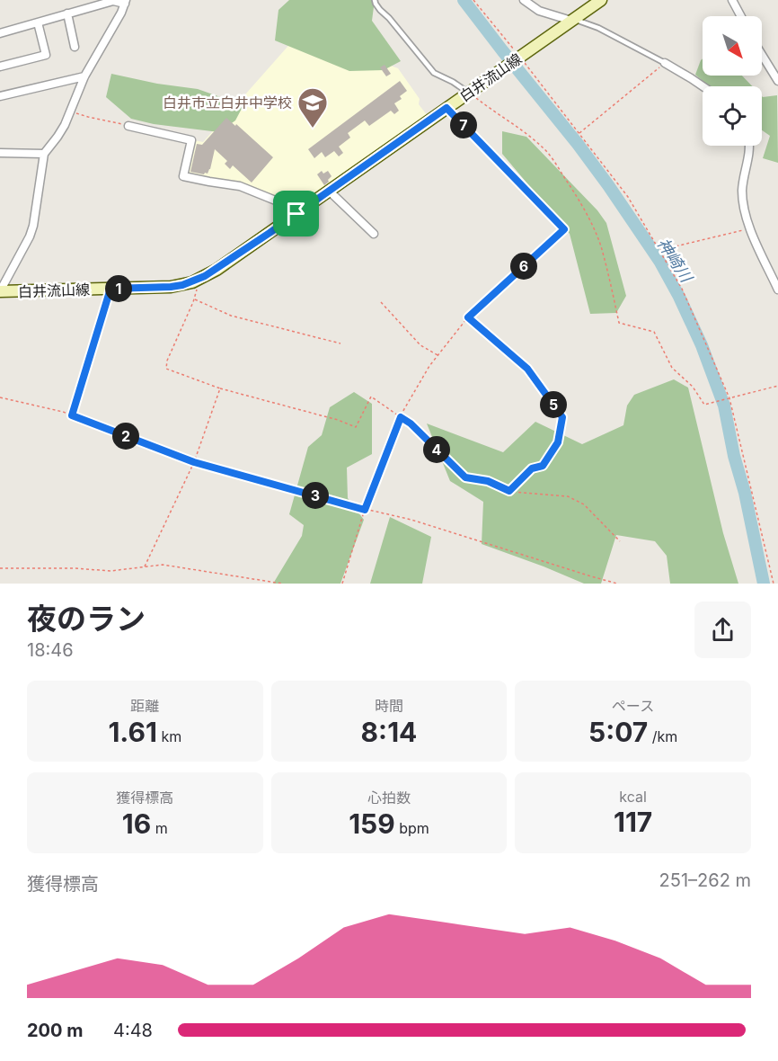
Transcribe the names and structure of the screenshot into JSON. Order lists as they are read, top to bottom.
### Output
{
  "streets": {
    "main road": ["白井流山線"]
  },
  "water": ["神崎川"],
  "places": {
    "school or university": ["白井市立白井中学校"]
  },
  "north": "bottom right",
  "page": {
    "pins": [
      "7",
      "6",
      "1",
      "5",
      "2",
      "4",
      "3"
    ],
    "heading": ["夜のラン", "18:46"],
    "stats": [
      ["距離", "1.61 km"],
      ["時間", "8:14"],
      ["ペース", "5:07 /km"],
      ["獲得標高", "16 m"],
      ["心拍数", "159 bpm"],
      ["kcal", "117"]
    ],
    "chart": ["獲得標高", "251–262 m"],
    "list": [
      {
        "name": "200 m",
        "note": "4:48"
      }
    ]
  }
}
